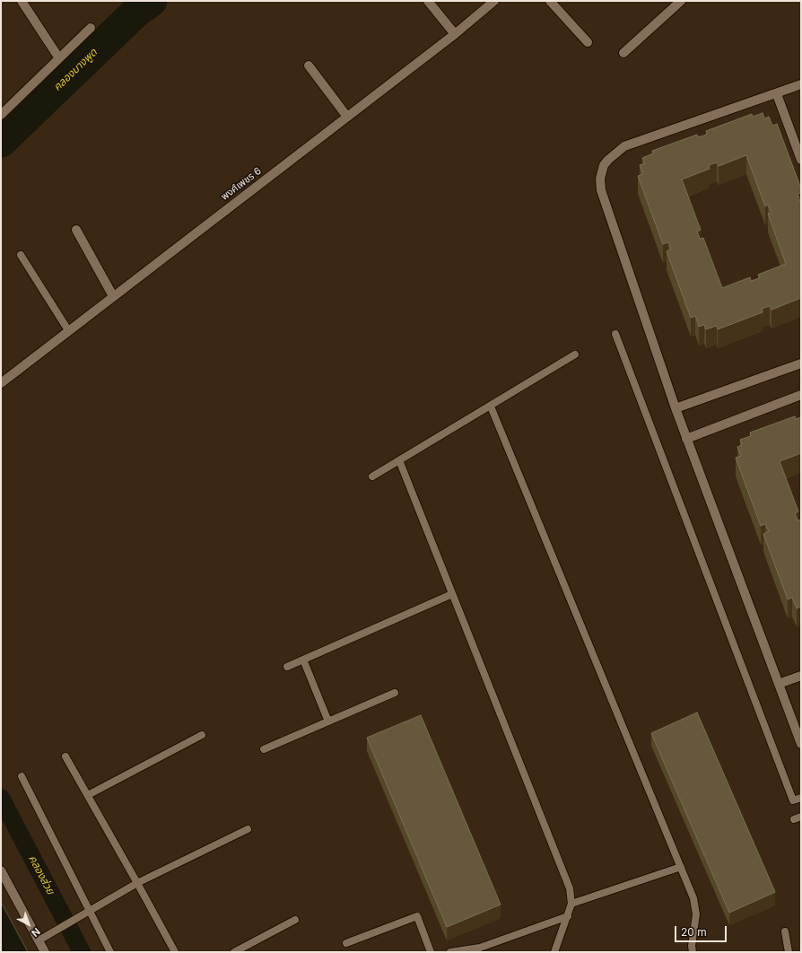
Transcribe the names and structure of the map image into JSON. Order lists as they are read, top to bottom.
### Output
{
  "streets": {
    "street": ["พงศ์เพชร 6"]
  },
  "water": ["คลองบางพูด", "คลองส่วย"],
  "scale_bar": "20 m",
  "north": "bottom right"
}
